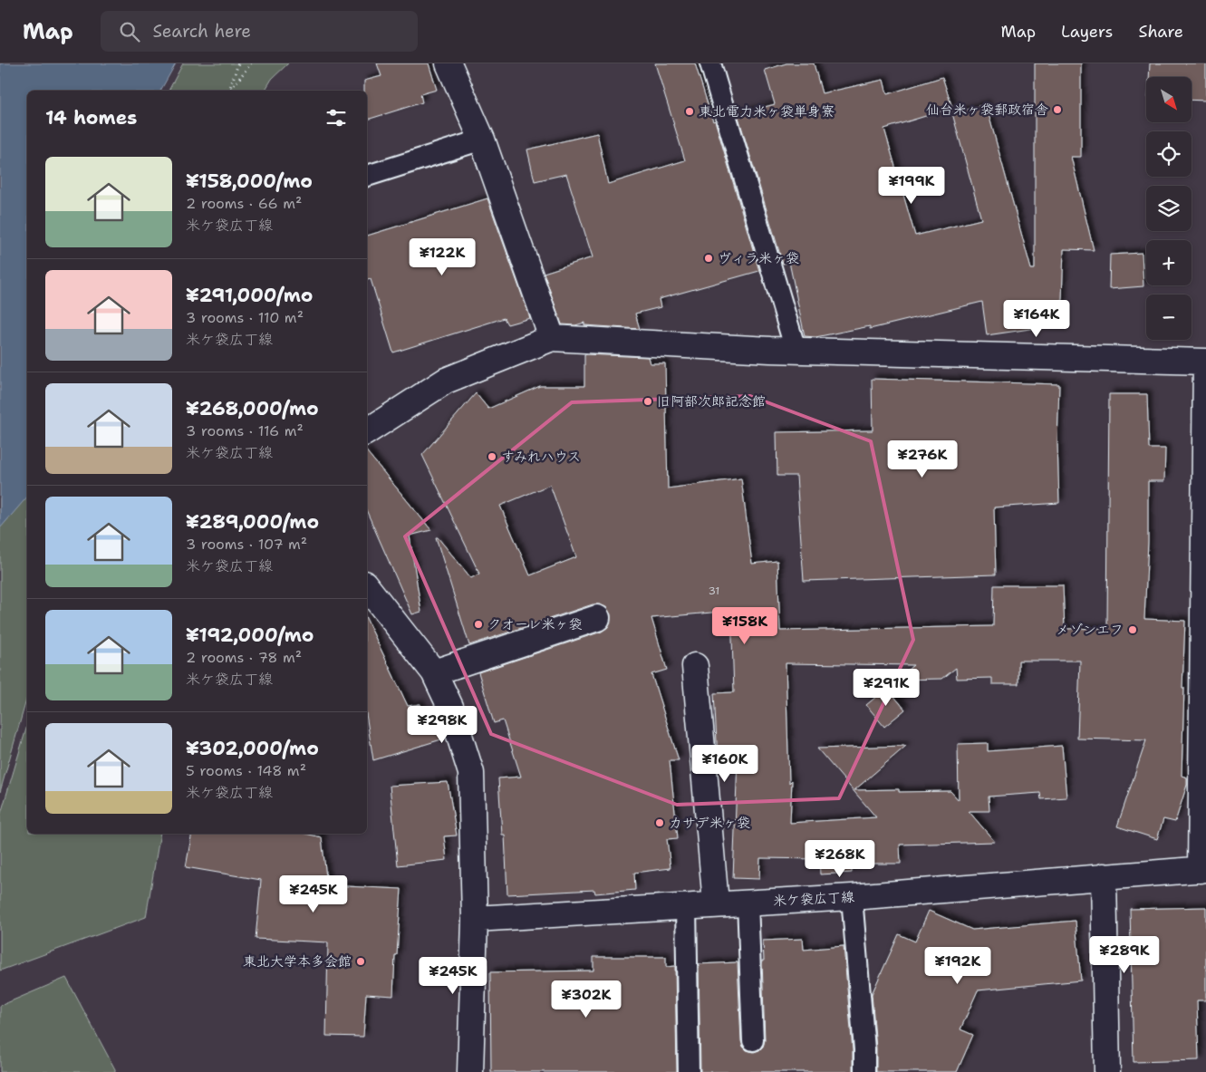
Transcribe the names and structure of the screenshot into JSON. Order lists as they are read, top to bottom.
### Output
{
  "streets": {
    "street": ["米ケ袋広丁線"]
  },
  "places": [
    "仙台米ヶ袋郵政宿舎",
    "東北電力米ヶ袋単身寮",
    "ヴィラ米ヶ袋",
    "旧阿部次郎記念館",
    "すみれハウス",
    "クオーレ米ヶ袋",
    "メゾンエフ",
    "カサデ米ヶ袋",
    "東北大学本多会館"
  ],
  "house_numbers": ["31"],
  "north": "bottom right",
  "page": {
    "header": "Map",
    "search": "Search here",
    "nav": ["Map", "Layers", "Share"],
    "map_buttons": ["+", "−"],
    "heading": "14 homes",
    "list": [
      {
        "name": "¥158,000/mo",
        "note": "2 rooms · 66 m² · 米ケ袋広丁線"
      },
      {
        "name": "¥291,000/mo",
        "note": "3 rooms · 110 m² · 米ケ袋広丁線"
      },
      {
        "name": "¥268,000/mo",
        "note": "3 rooms · 116 m² · 米ケ袋広丁線"
      },
      {
        "name": "¥289,000/mo",
        "note": "3 rooms · 107 m² · 米ケ袋広丁線"
      },
      {
        "name": "¥192,000/mo",
        "note": "2 rooms · 78 m² · 米ケ袋広丁線"
      },
      {
        "name": "¥302,000/mo",
        "note": "5 rooms · 148 m² · 米ケ袋広丁線"
      }
    ],
    "price": [
      "¥199K",
      "¥122K",
      "¥164K",
      "¥276K",
      "¥158K",
      "¥291K",
      "¥298K",
      "¥160K",
      "¥268K",
      "¥245K",
      "¥289K",
      "¥192K",
      "¥245K",
      "¥302K"
    ]
  }
}
